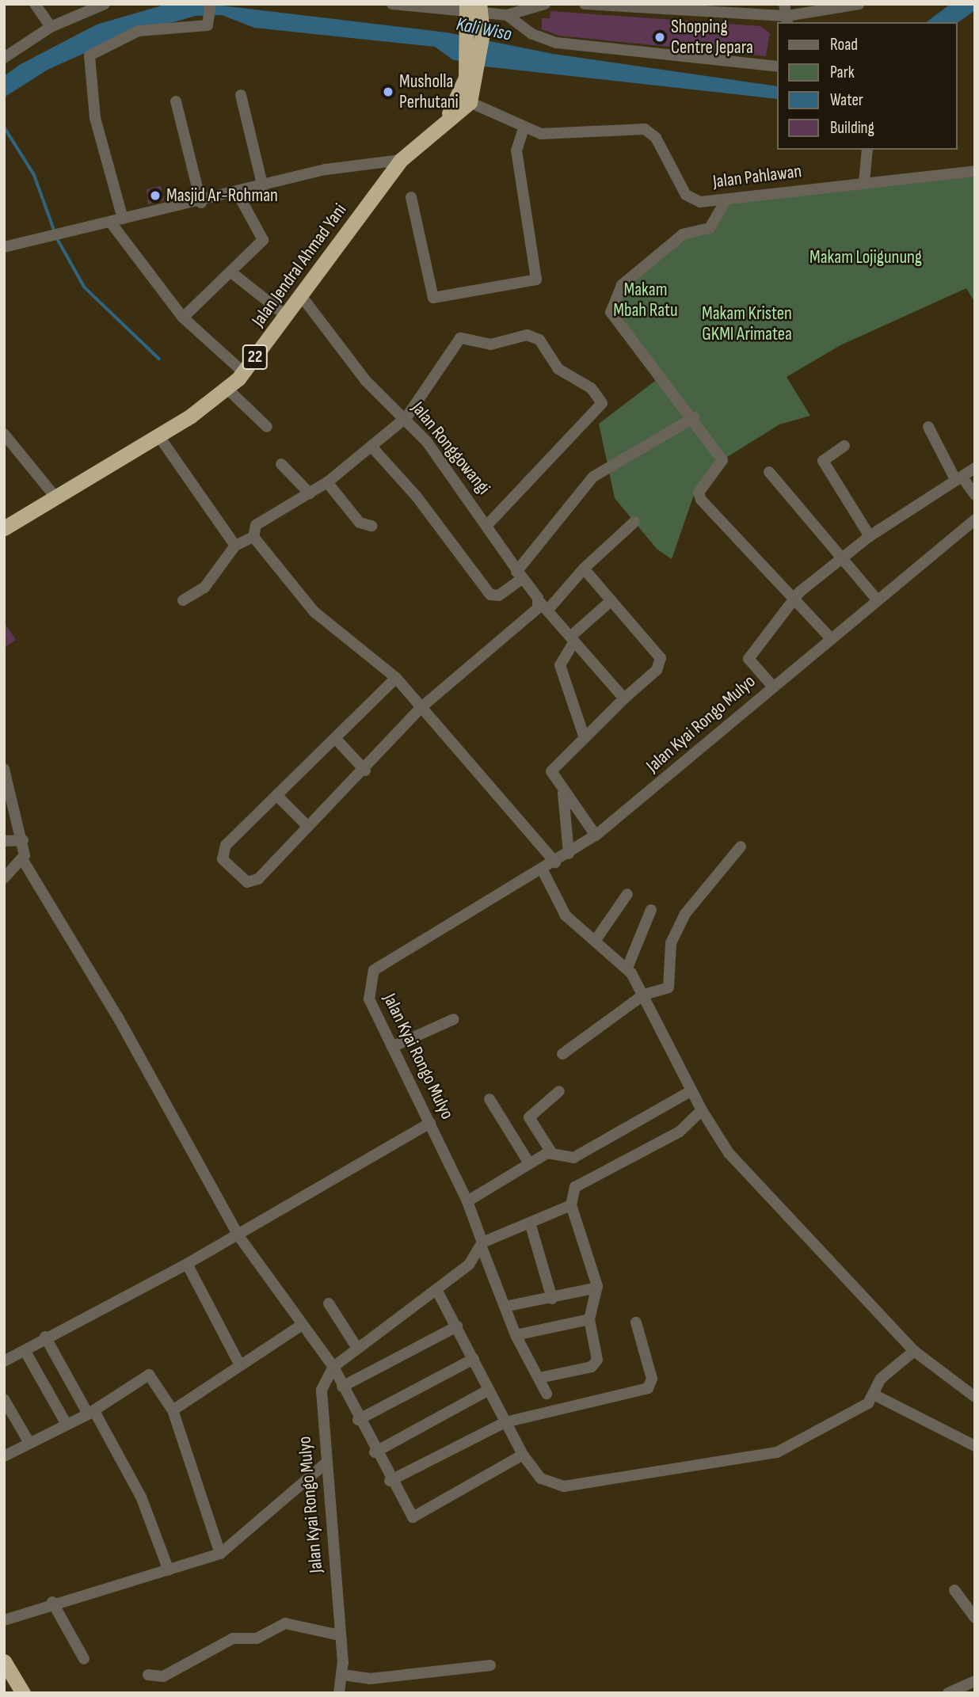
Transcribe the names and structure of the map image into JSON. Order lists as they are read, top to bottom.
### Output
{
  "streets": {
    "highway": ["Jalan Jendral Ahmad Yani", "22"],
    "street": ["Jalan Pahlawan", "Jalan Ronggowangi", "Jalan Kyai Rongo Mulyo"]
  },
  "crossings": [
    ["Jalan Pahlawan", "Jalan Jendral Ahmad Yani"],
    ["Jalan Jendral Ahmad Yani", "Jalan Ronggowangi"]
  ],
  "water": ["Kali Wiso"],
  "parks": ["Makam Lojigunung", "Makam Mbah Ratu", "Makam Kristen GKMI Arimatea"],
  "places": ["Shopping Centre Jepara", "Musholla Perhutani", "Masjid Ar-Rohman"],
  "legend": [
    "Road",
    "Park",
    "Water",
    "Building"
  ]
}
